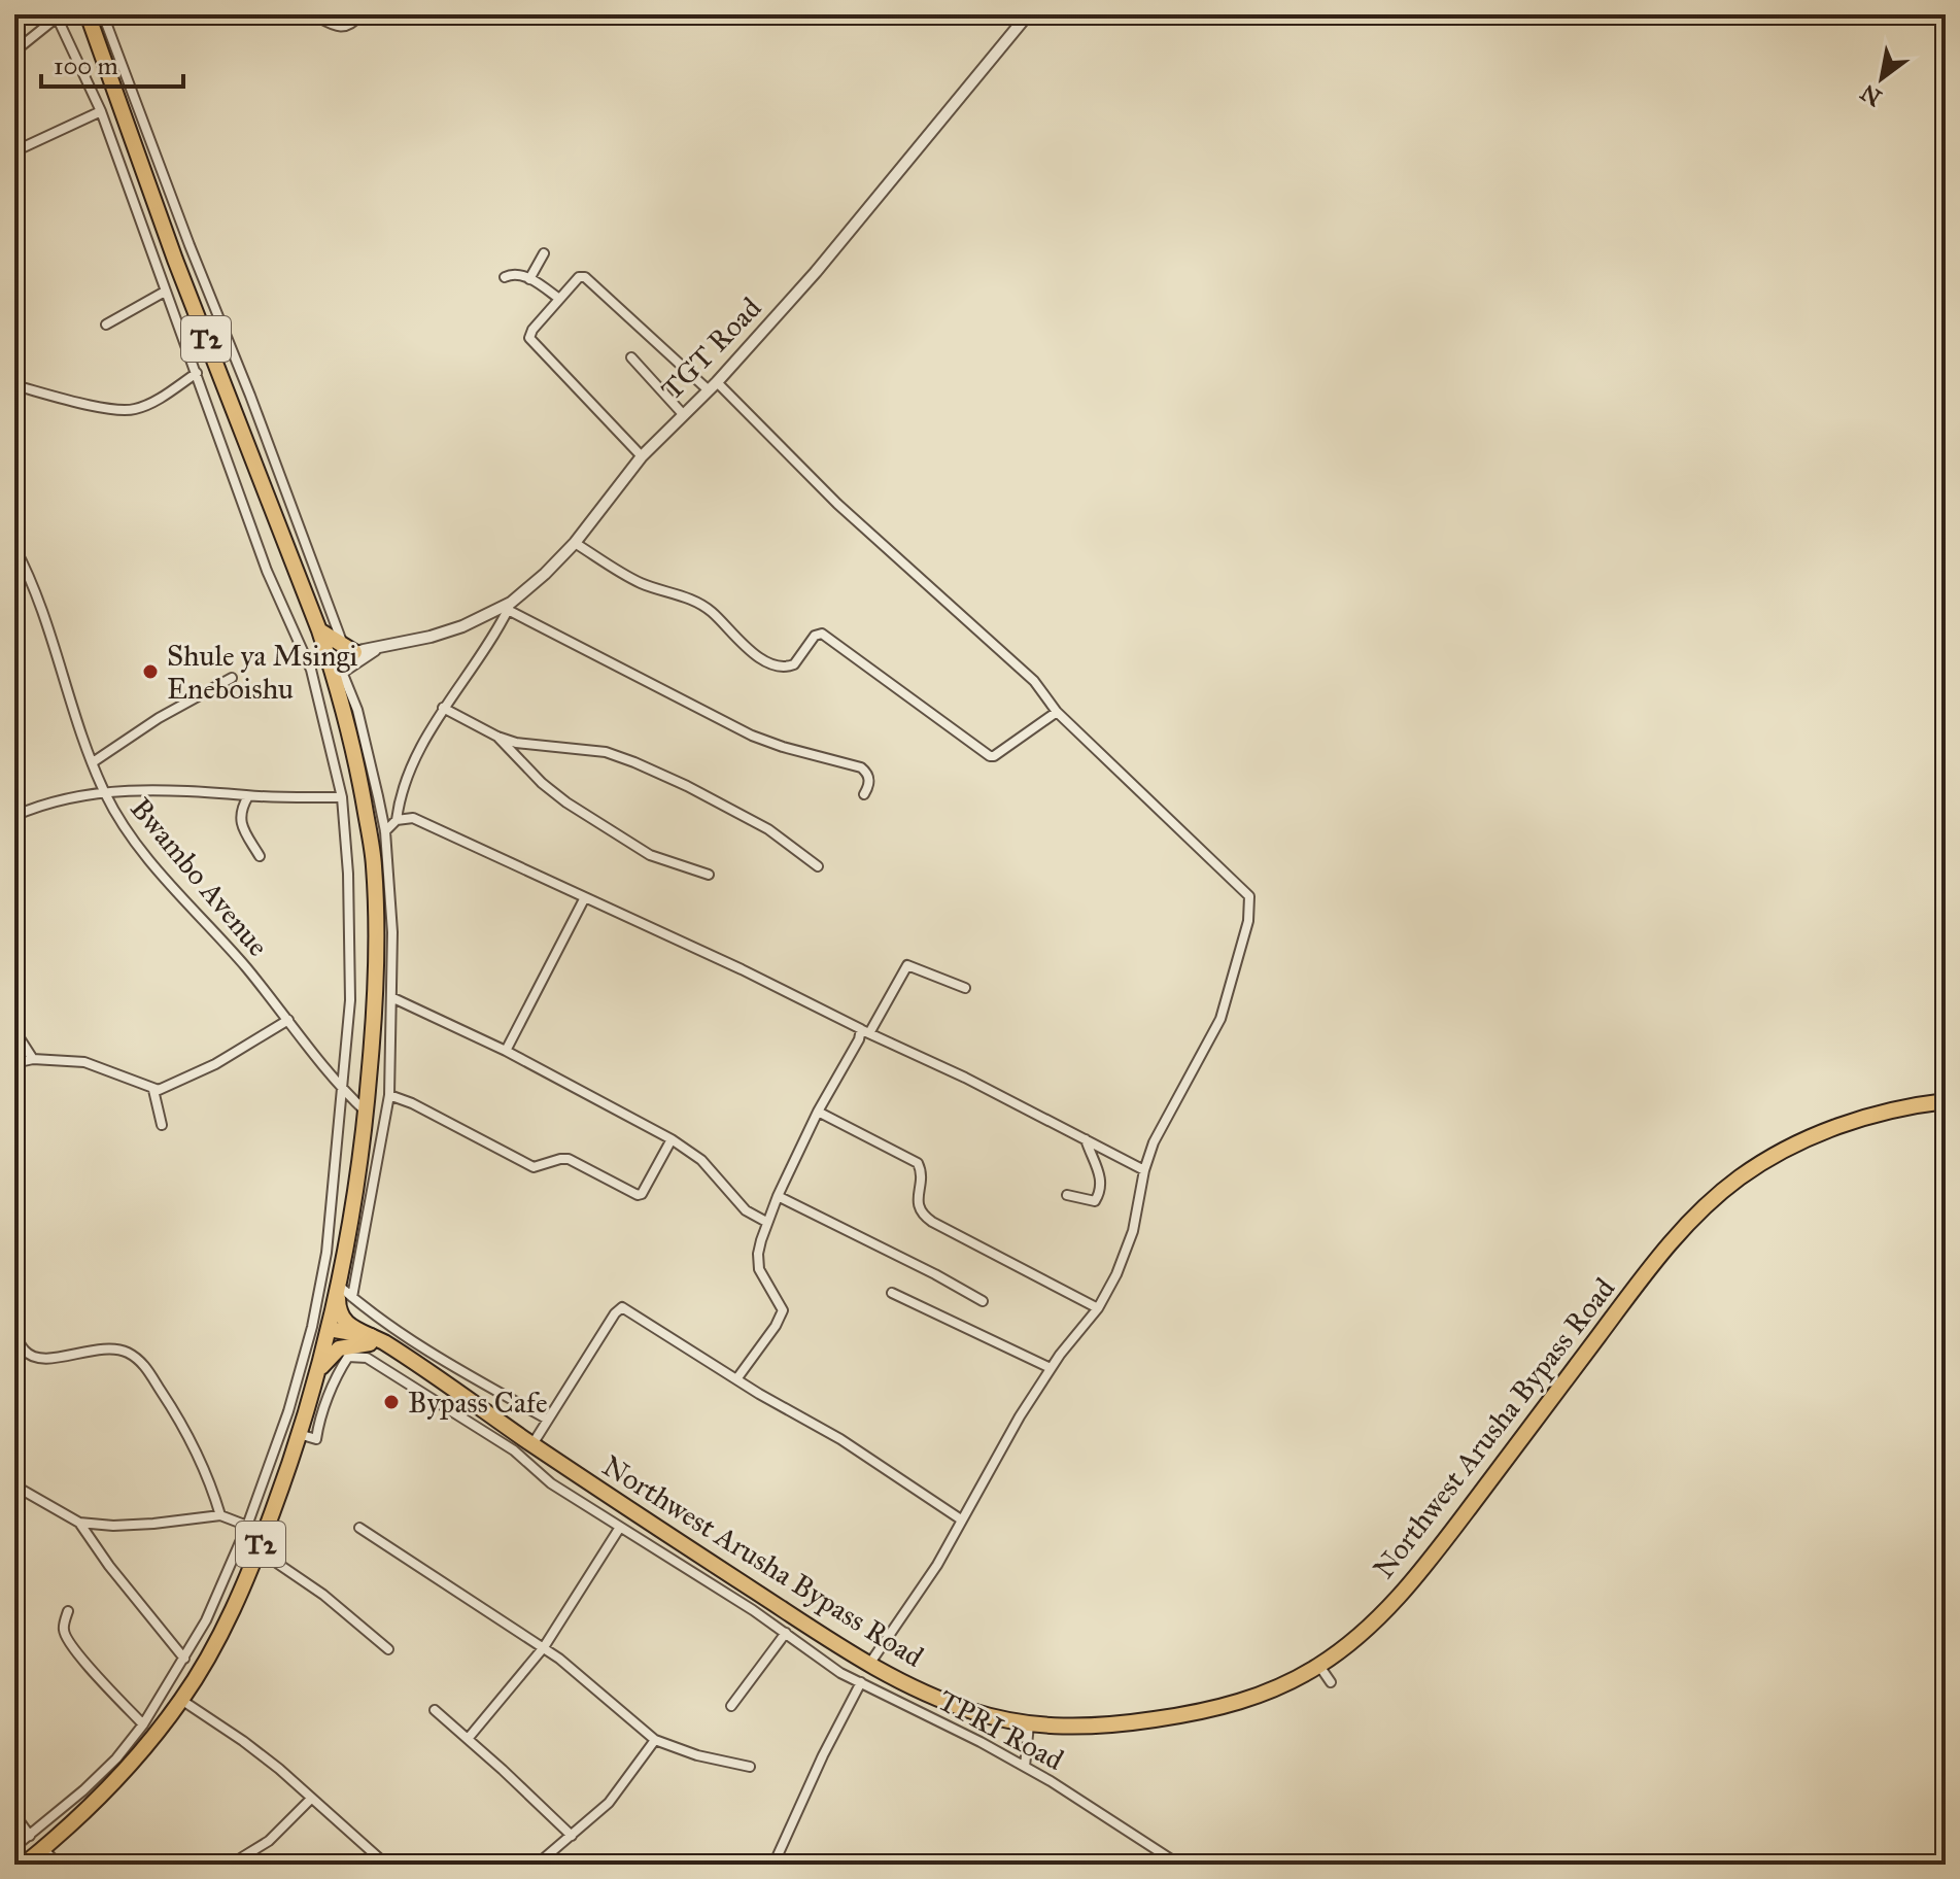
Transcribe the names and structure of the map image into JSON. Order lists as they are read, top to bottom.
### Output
{
  "streets": {
    "main road": ["T2", "Northwest Arusha Bypass Road"],
    "street": ["TGT Road", "Bwambo Avenue", "TPRI Road"]
  },
  "crossings": [
    ["T2", "TGT Road"],
    ["T2", "Bwambo Avenue"],
    ["T2", "TPRI Road"]
  ],
  "places": ["Shule ya Msingi Eneboishu", "Bypass Cafe"],
  "scale_bar": "100 m",
  "north": "bottom left"
}
